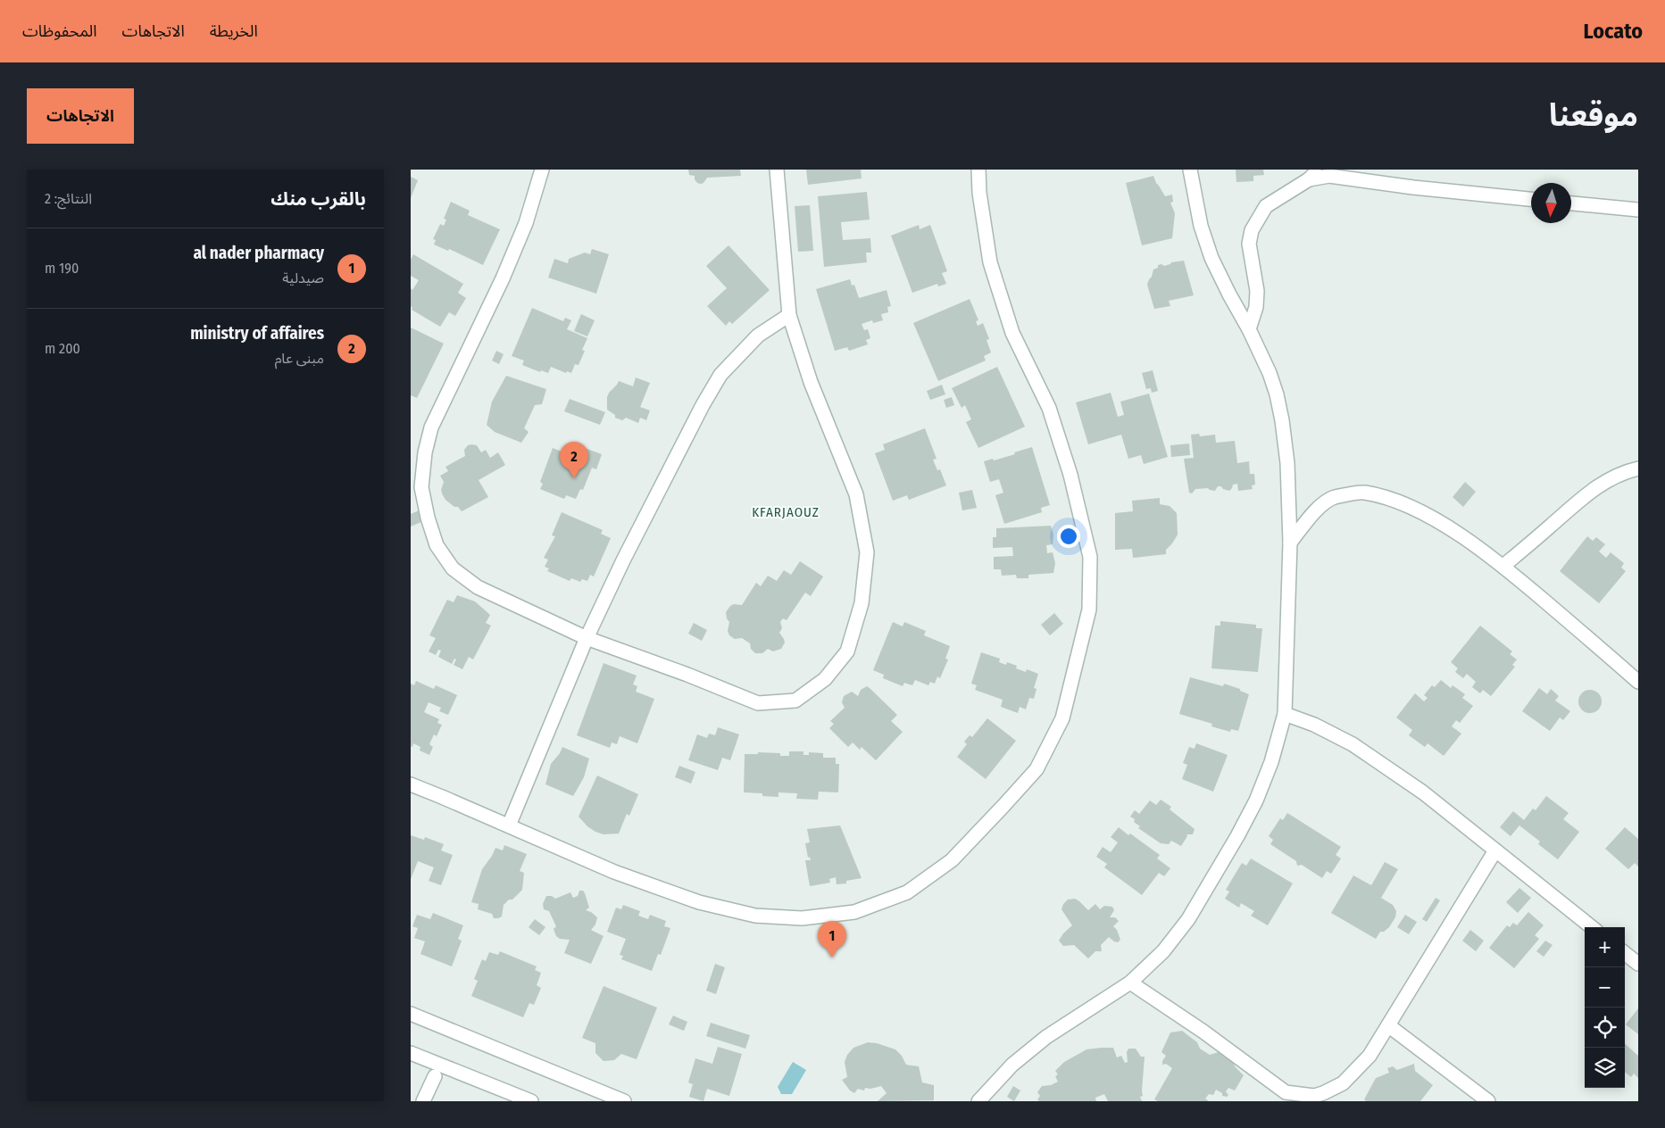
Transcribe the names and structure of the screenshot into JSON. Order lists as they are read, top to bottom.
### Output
{
  "districts": ["KFARJAOUZ"],
  "north": "bottom",
  "page": {
    "header": "Locato",
    "nav": ["الخريطة", "الاتجاهات", "المحفوظات"],
    "title": "موقعنا",
    "buttons": "الاتجاهات",
    "heading": ["بالقرب منك", "النتائج: 2"],
    "list": [
      {
        "mark": "1",
        "name": "al nader pharmacy",
        "note": "صيدلية",
        "value": "190 m"
      },
      {
        "mark": "2",
        "name": "ministry of affaires",
        "note": "مبنى عام",
        "value": "200 m"
      }
    ],
    "pins": ["2", "1"],
    "map_buttons": ["+", "−"]
  }
}
